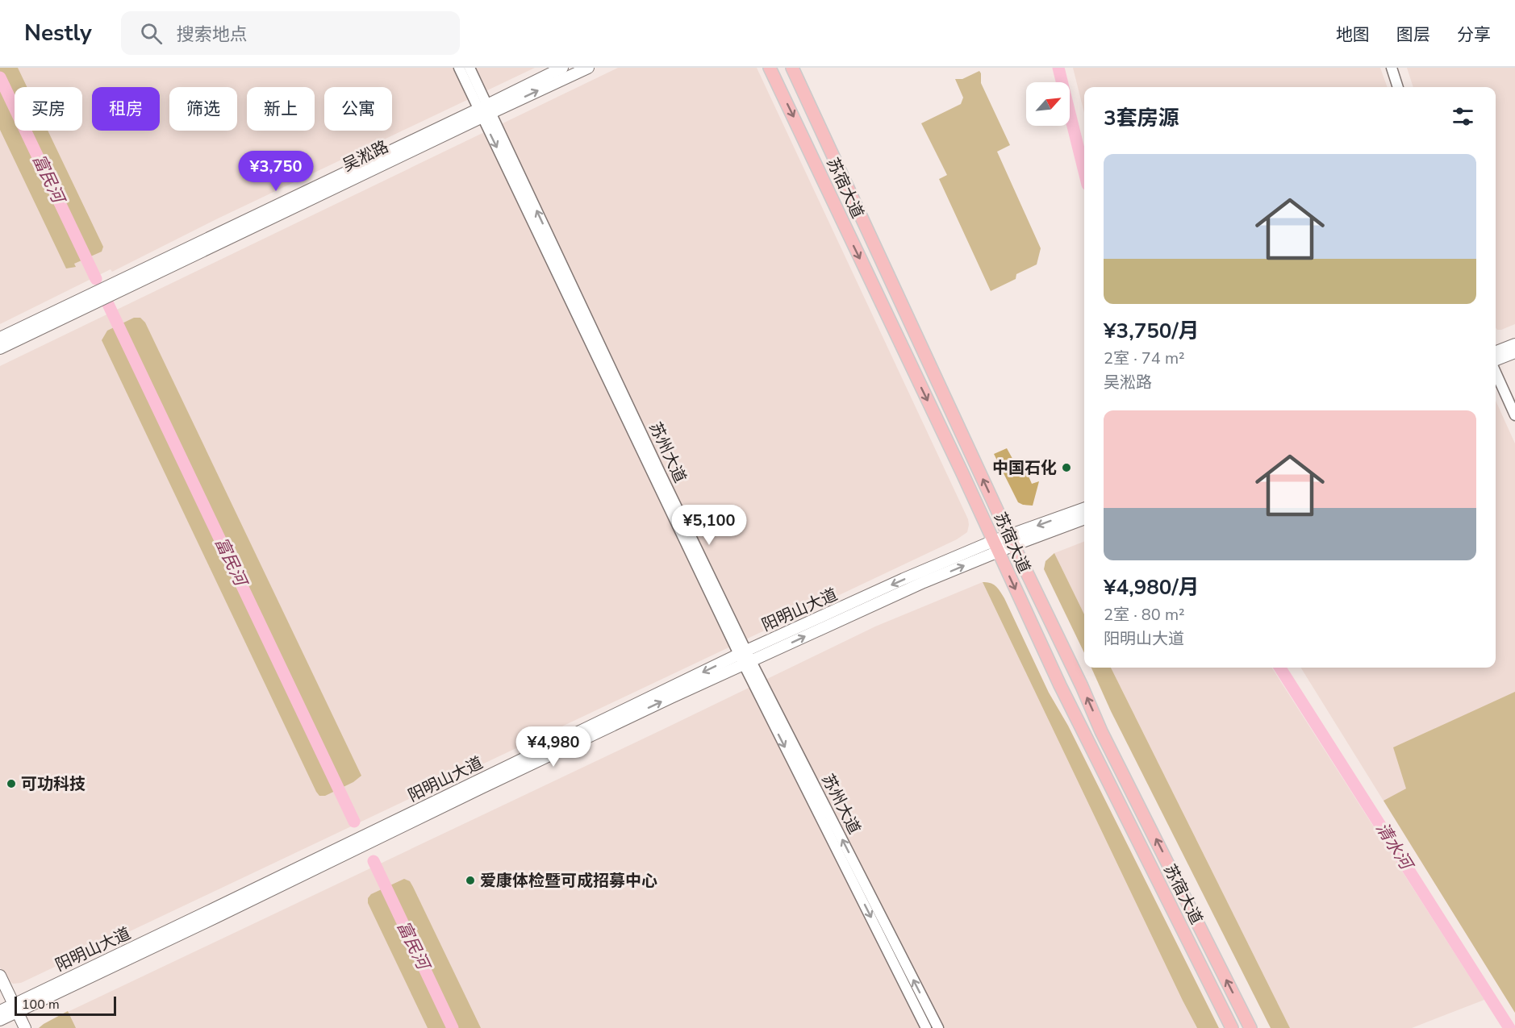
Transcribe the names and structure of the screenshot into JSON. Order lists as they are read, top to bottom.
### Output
{
  "streets": {
    "main road": ["吴淞路", "苏宿大道", "阳明山大道"],
    "street": ["苏州大道"]
  },
  "crossings": [
    ["吴淞路", "苏州大道"],
    ["苏宿大道", "阳明山大道"],
    ["苏州大道", "阳明山大道"]
  ],
  "water": ["富民河", "清水河"],
  "places": ["中国石化", "可功科技", "爱康体检暨可成招募中心"],
  "scale_bar": "100 m",
  "north": "top right",
  "page": {
    "header": "Nestly",
    "search": "搜索地点",
    "nav": ["地图", "图层", "分享"],
    "chip": [
      "买房",
      "租房",
      "筛选",
      "新上",
      "公寓"
    ],
    "heading": "3套房源",
    "list": [
      {
        "name": "¥3,750/月",
        "note": "2室 · 74 m² · 吴淞路"
      },
      {
        "name": "¥4,980/月",
        "note": "2室 · 80 m² · 阳明山大道"
      }
    ],
    "price": ["¥3,750", "¥5,100", "¥4,980"],
    "scale": "100 m"
  }
}
